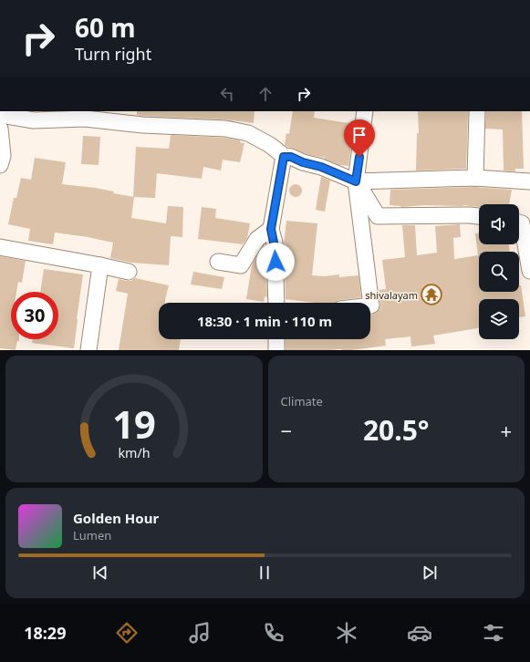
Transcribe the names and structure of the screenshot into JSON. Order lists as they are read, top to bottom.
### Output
{
  "places": {
    "temple": ["shivalayam"]
  },
  "page": {
    "turn": ["60 m", "Turn right"],
    "limit": "30",
    "trip": "18:30 · 1 min · 110 m",
    "tile": "Climate",
    "heat": ["−", "20.5°", "+"],
    "song": ["Golden Hour", "Lumen"],
    "tabs": "18:29",
    "gauge": ["19", "km/h"]
  }
}
